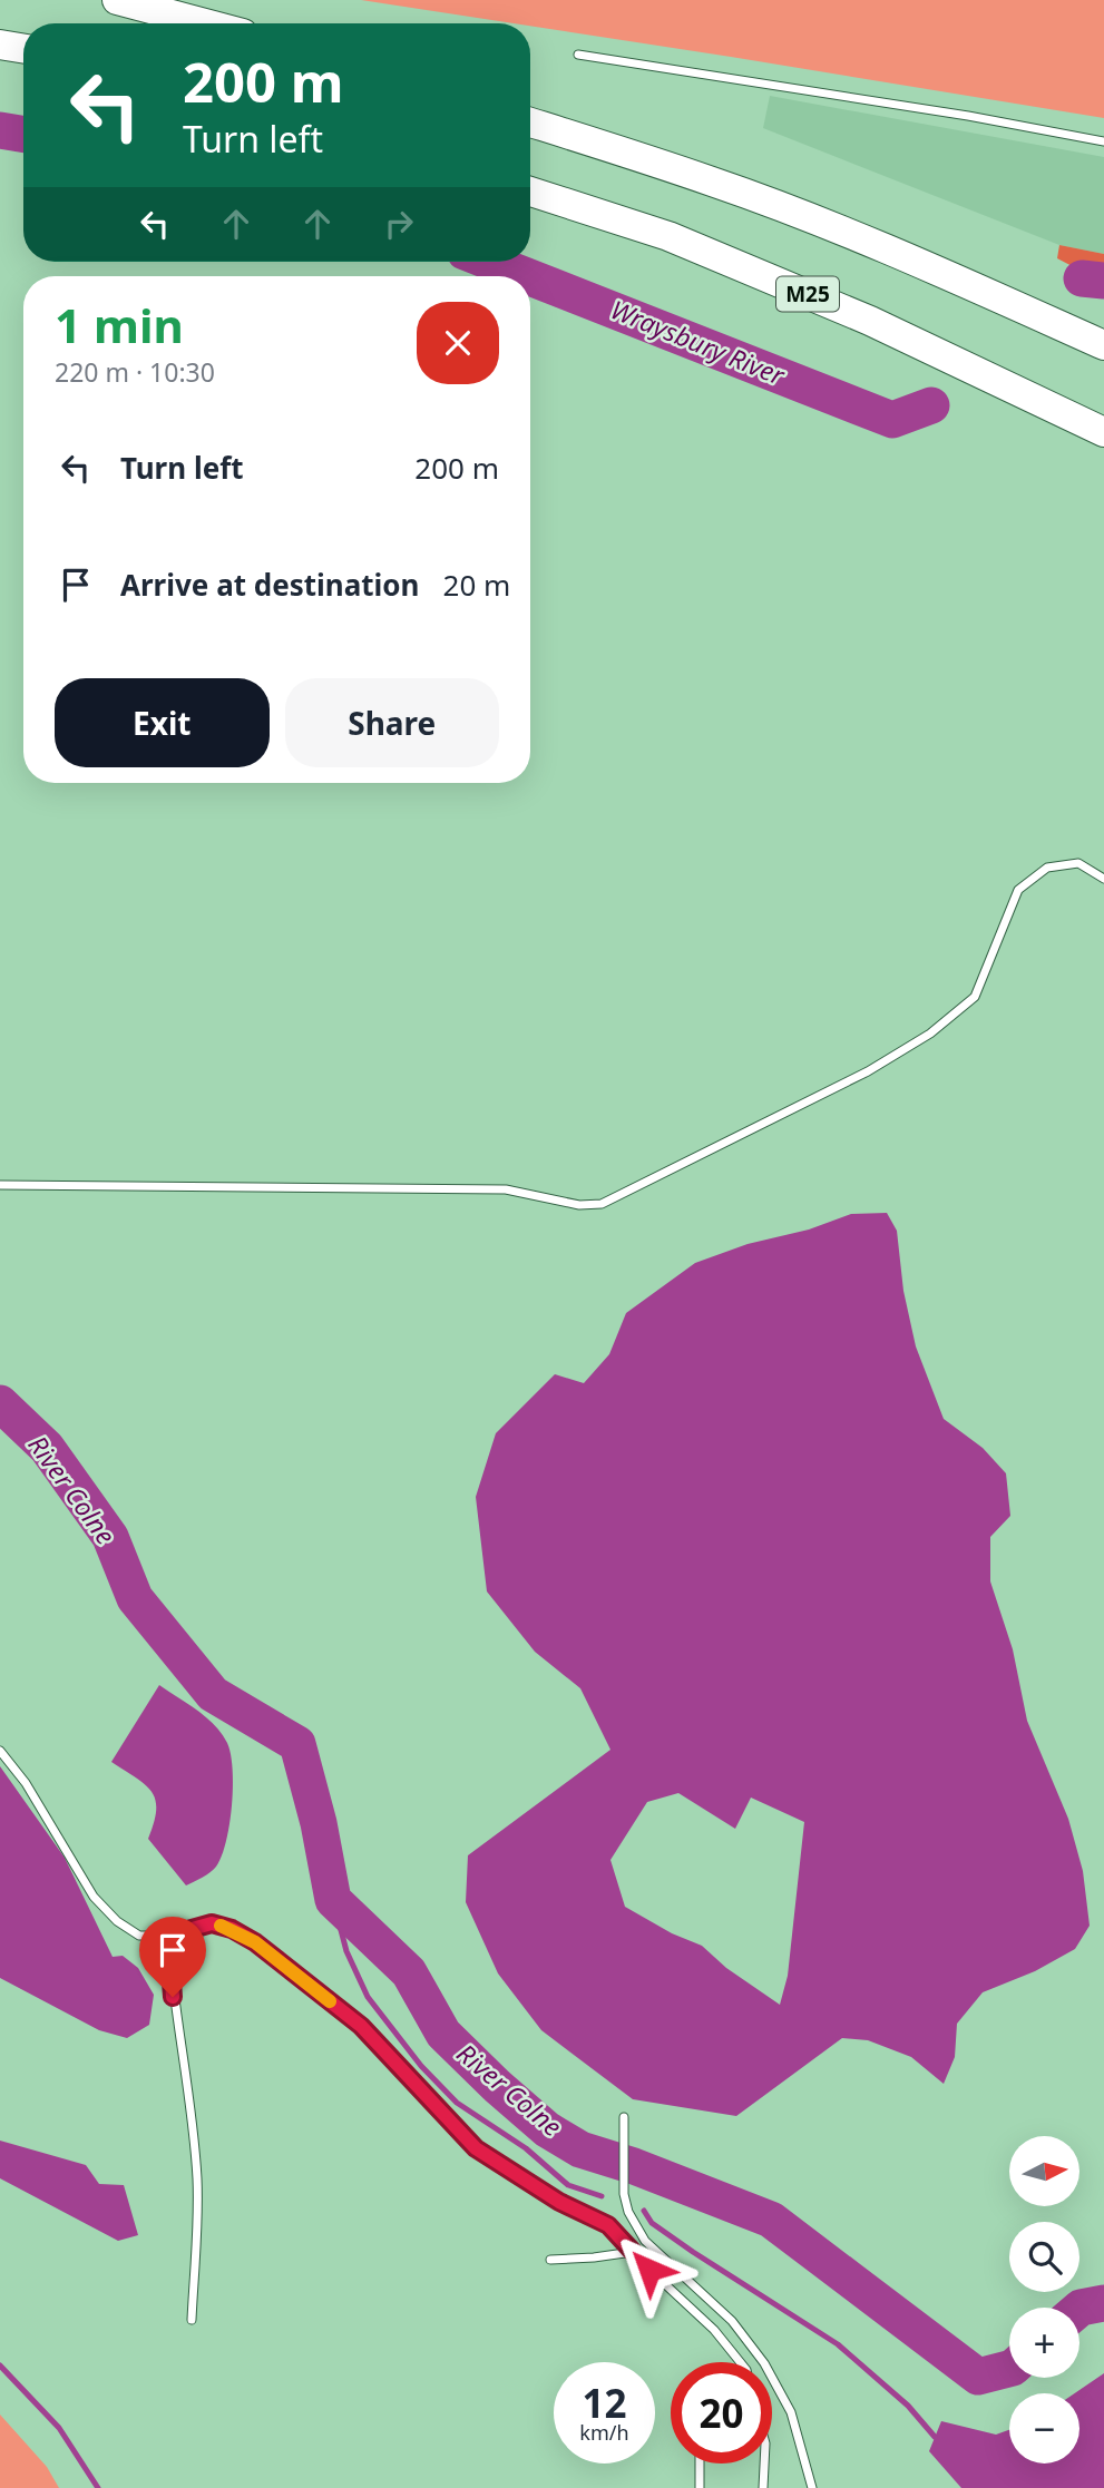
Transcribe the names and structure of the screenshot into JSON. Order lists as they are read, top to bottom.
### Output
{
  "streets": {
    "highway": ["M25"]
  },
  "water": ["Wraysbury River", "River Colne"],
  "north": "right",
  "page": {
    "turn": ["200 m", "Turn left"],
    "heading": ["1 min", "220 m · 10:30"],
    "list": [
      {
        "name": "Turn left",
        "value": "200 m"
      },
      {
        "name": "Arrive at destination",
        "value": "20 m"
      }
    ],
    "buttons": ["Exit", "Share"],
    "map_buttons": ["+", "−"],
    "speed": "12 km/h",
    "limit": "20"
  }
}
